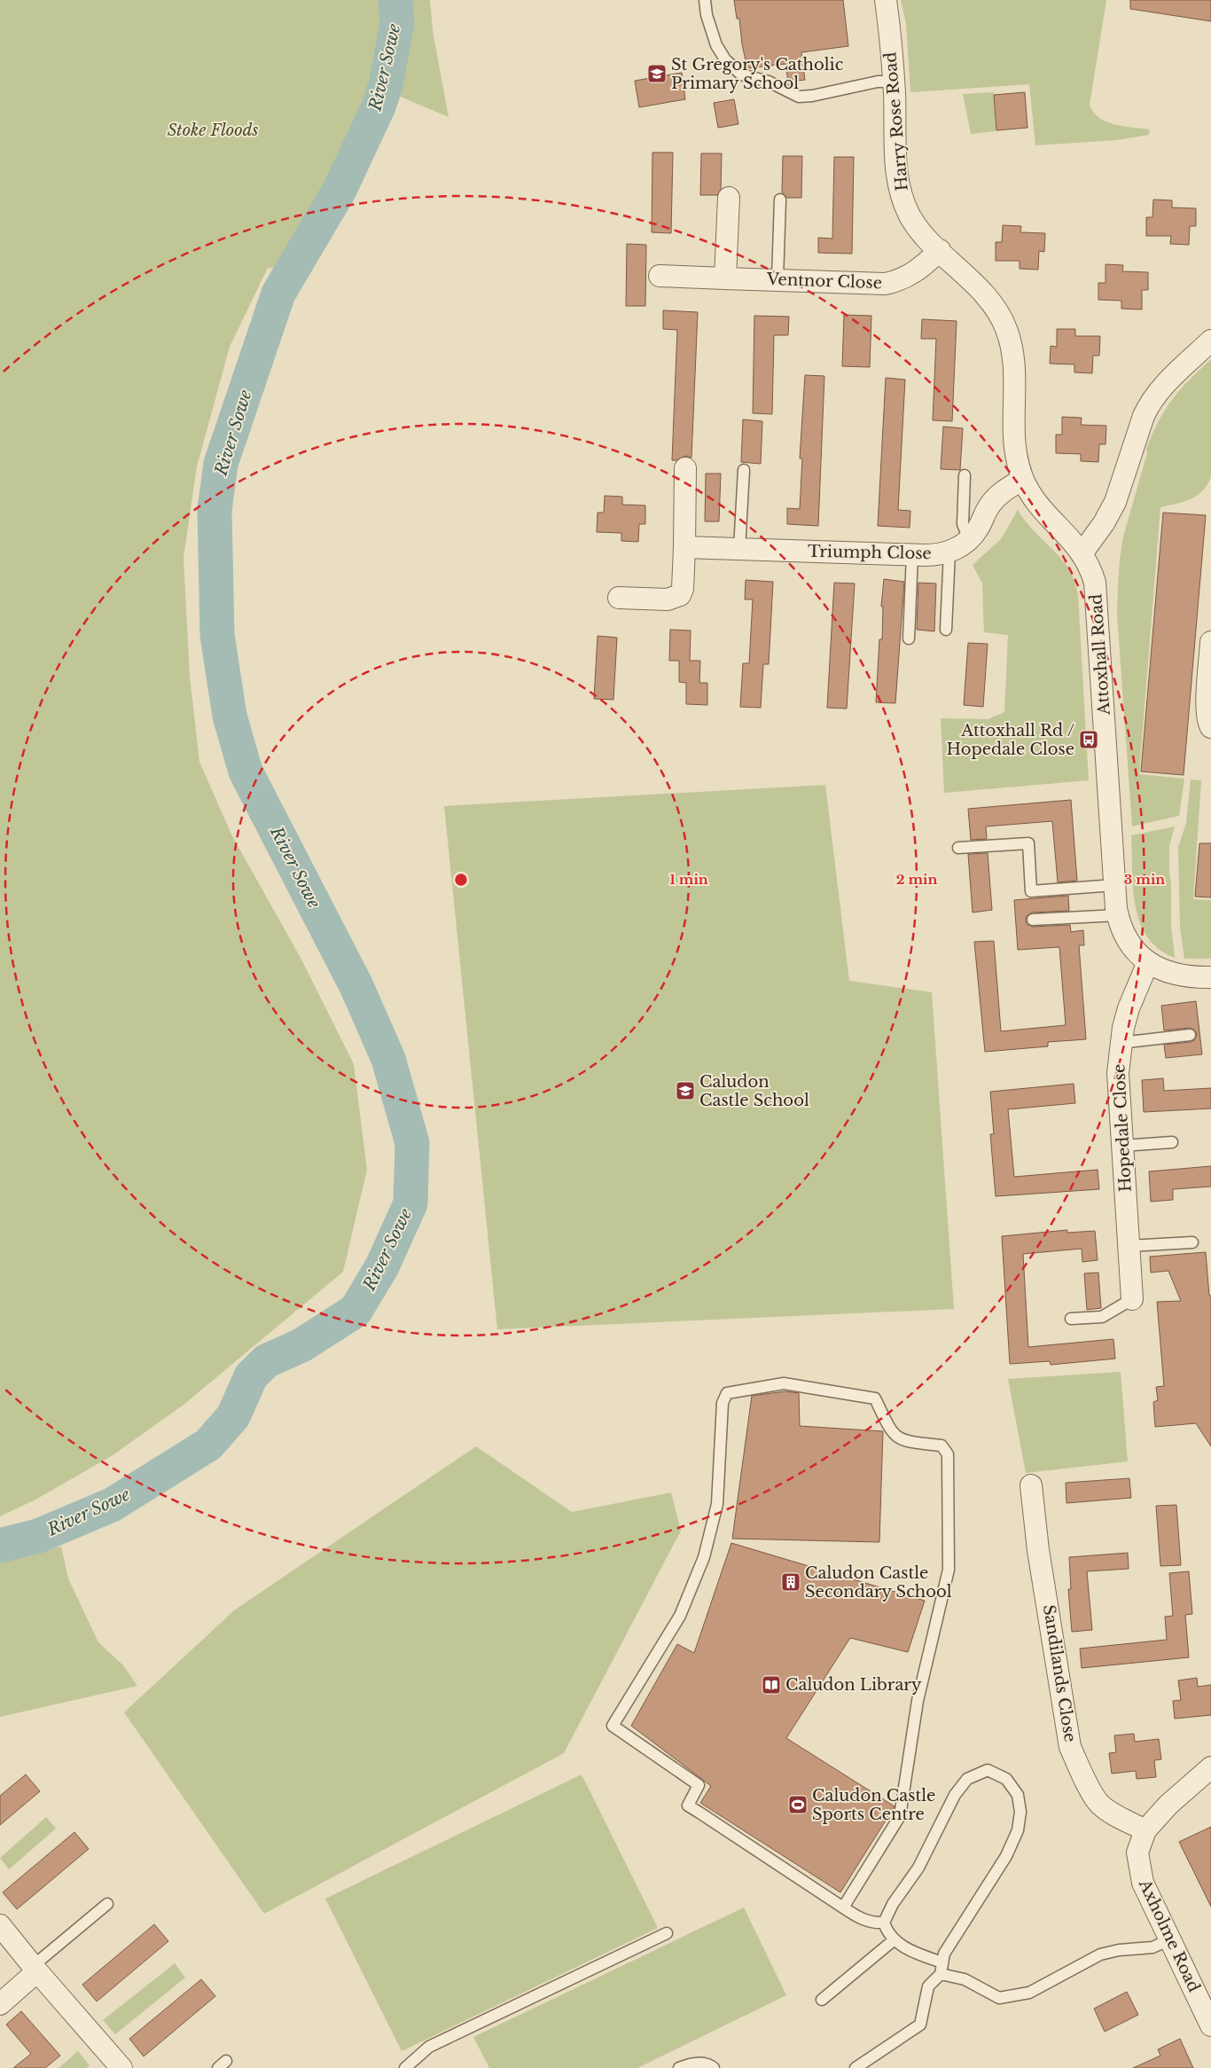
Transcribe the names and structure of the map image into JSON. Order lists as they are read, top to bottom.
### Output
{
  "streets": {
    "street": [
      "Harry Rose Road",
      "Ventnor Close",
      "Triumph Close",
      "Attoxhall Road",
      "Hopedale Close",
      "Sandilands Close",
      "Axholme Road"
    ]
  },
  "crossings": [
    ["Harry Rose Road", "Ventnor Close"],
    ["Harry Rose Road", "Triumph Close"],
    ["Harry Rose Road", "Attoxhall Road"],
    ["Attoxhall Road", "Hopedale Close"],
    ["Sandilands Close", "Axholme Road"]
  ],
  "water": ["River Sowe"],
  "parks": ["Stoke Floods"],
  "places": {
    "school or university": ["St Gregory's Catholic Primary School", "Caludon Castle School"],
    "bus stop": ["Attoxhall Rd / Hopedale Close"],
    "building": ["Caludon Castle Secondary School"],
    "library": ["Caludon Library"],
    "sports": ["Caludon Castle Sports Centre"]
  },
  "rings": ["1 min", "2 min", "3 min"]
}
